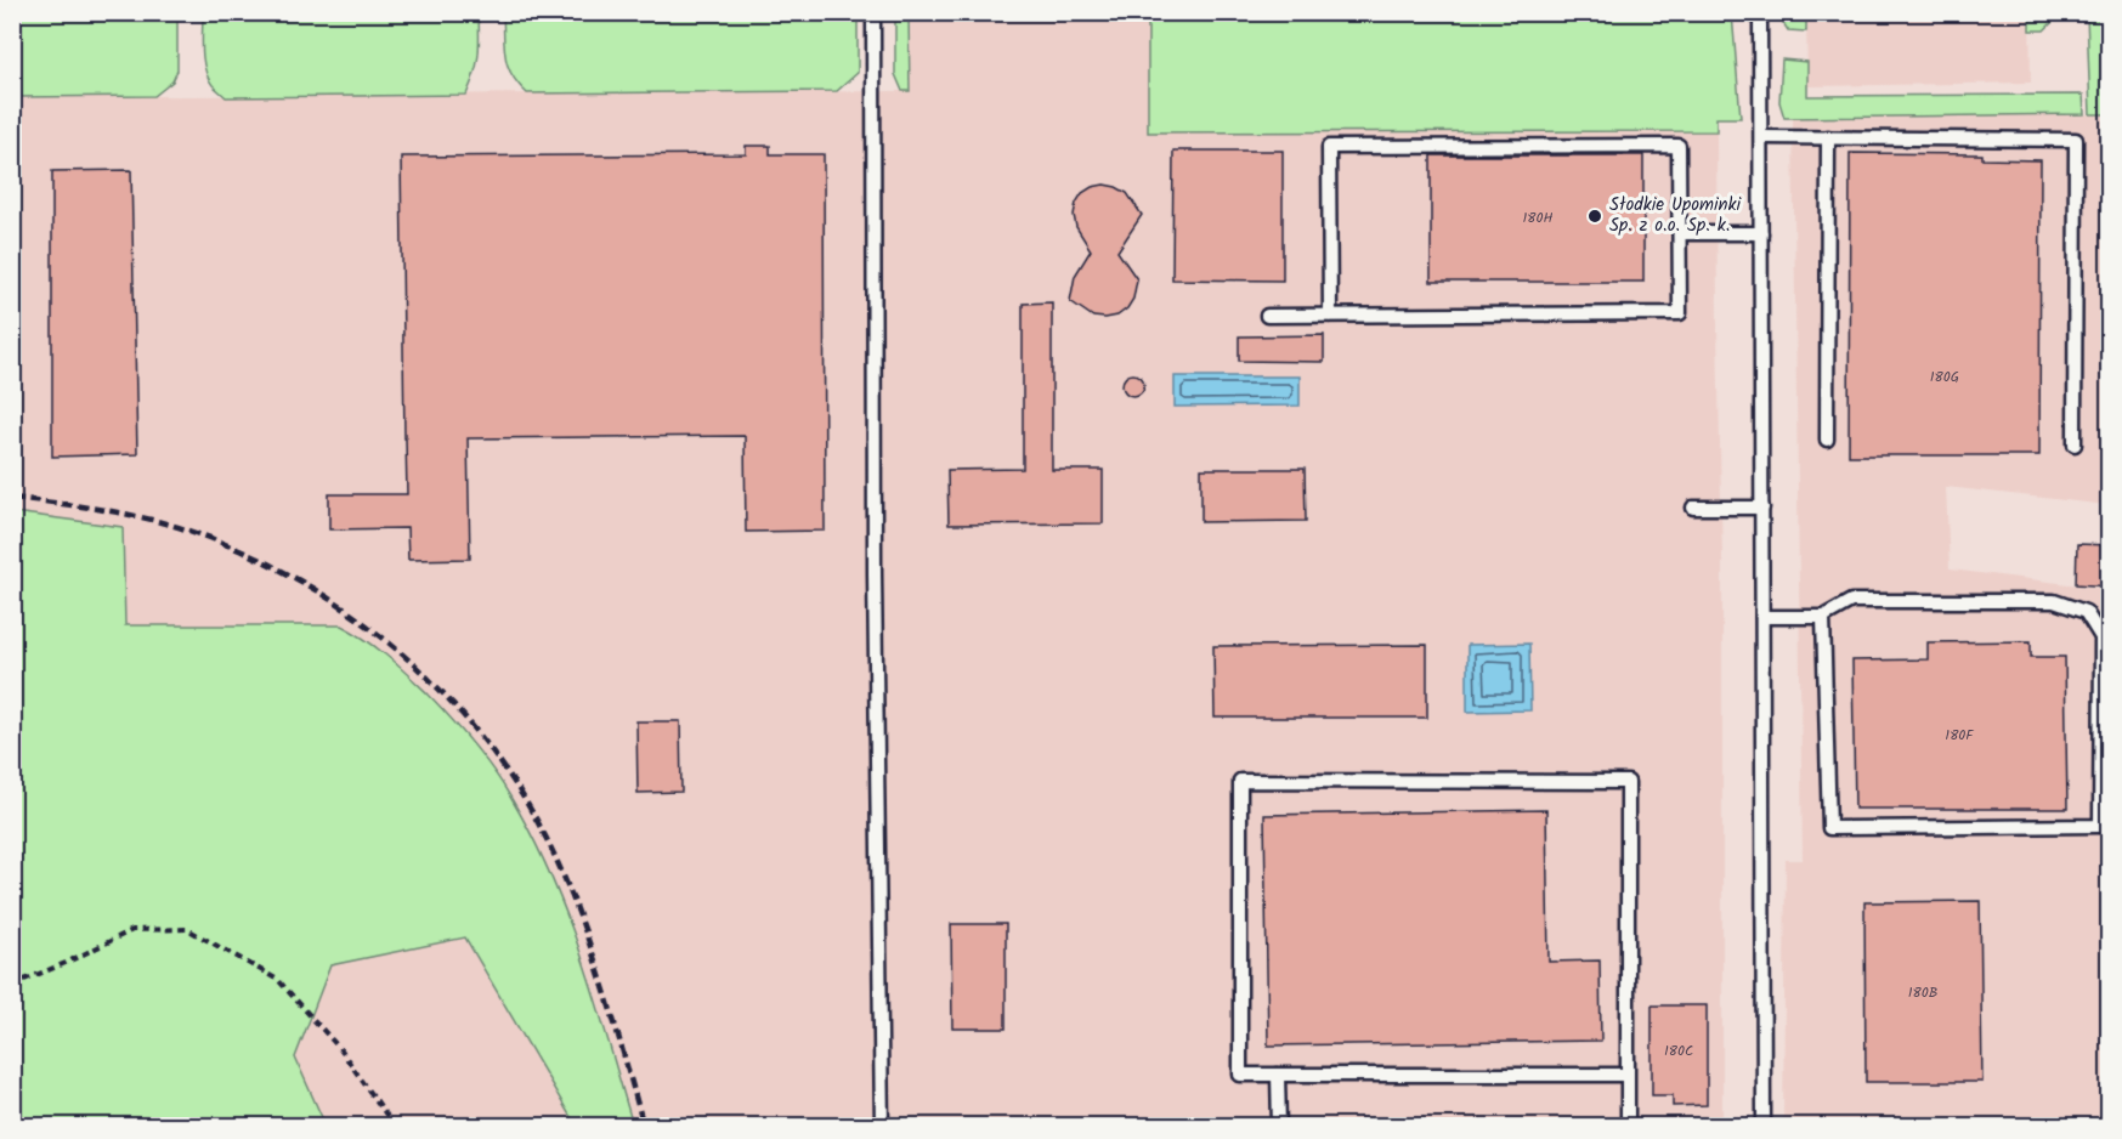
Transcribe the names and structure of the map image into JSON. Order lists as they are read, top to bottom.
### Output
{
  "places": ["Słodkie Upominki Sp. z o.o. Sp. k."],
  "house_numbers": [
    "180H",
    "180G",
    "180F",
    "180B",
    "180C"
  ]
}
